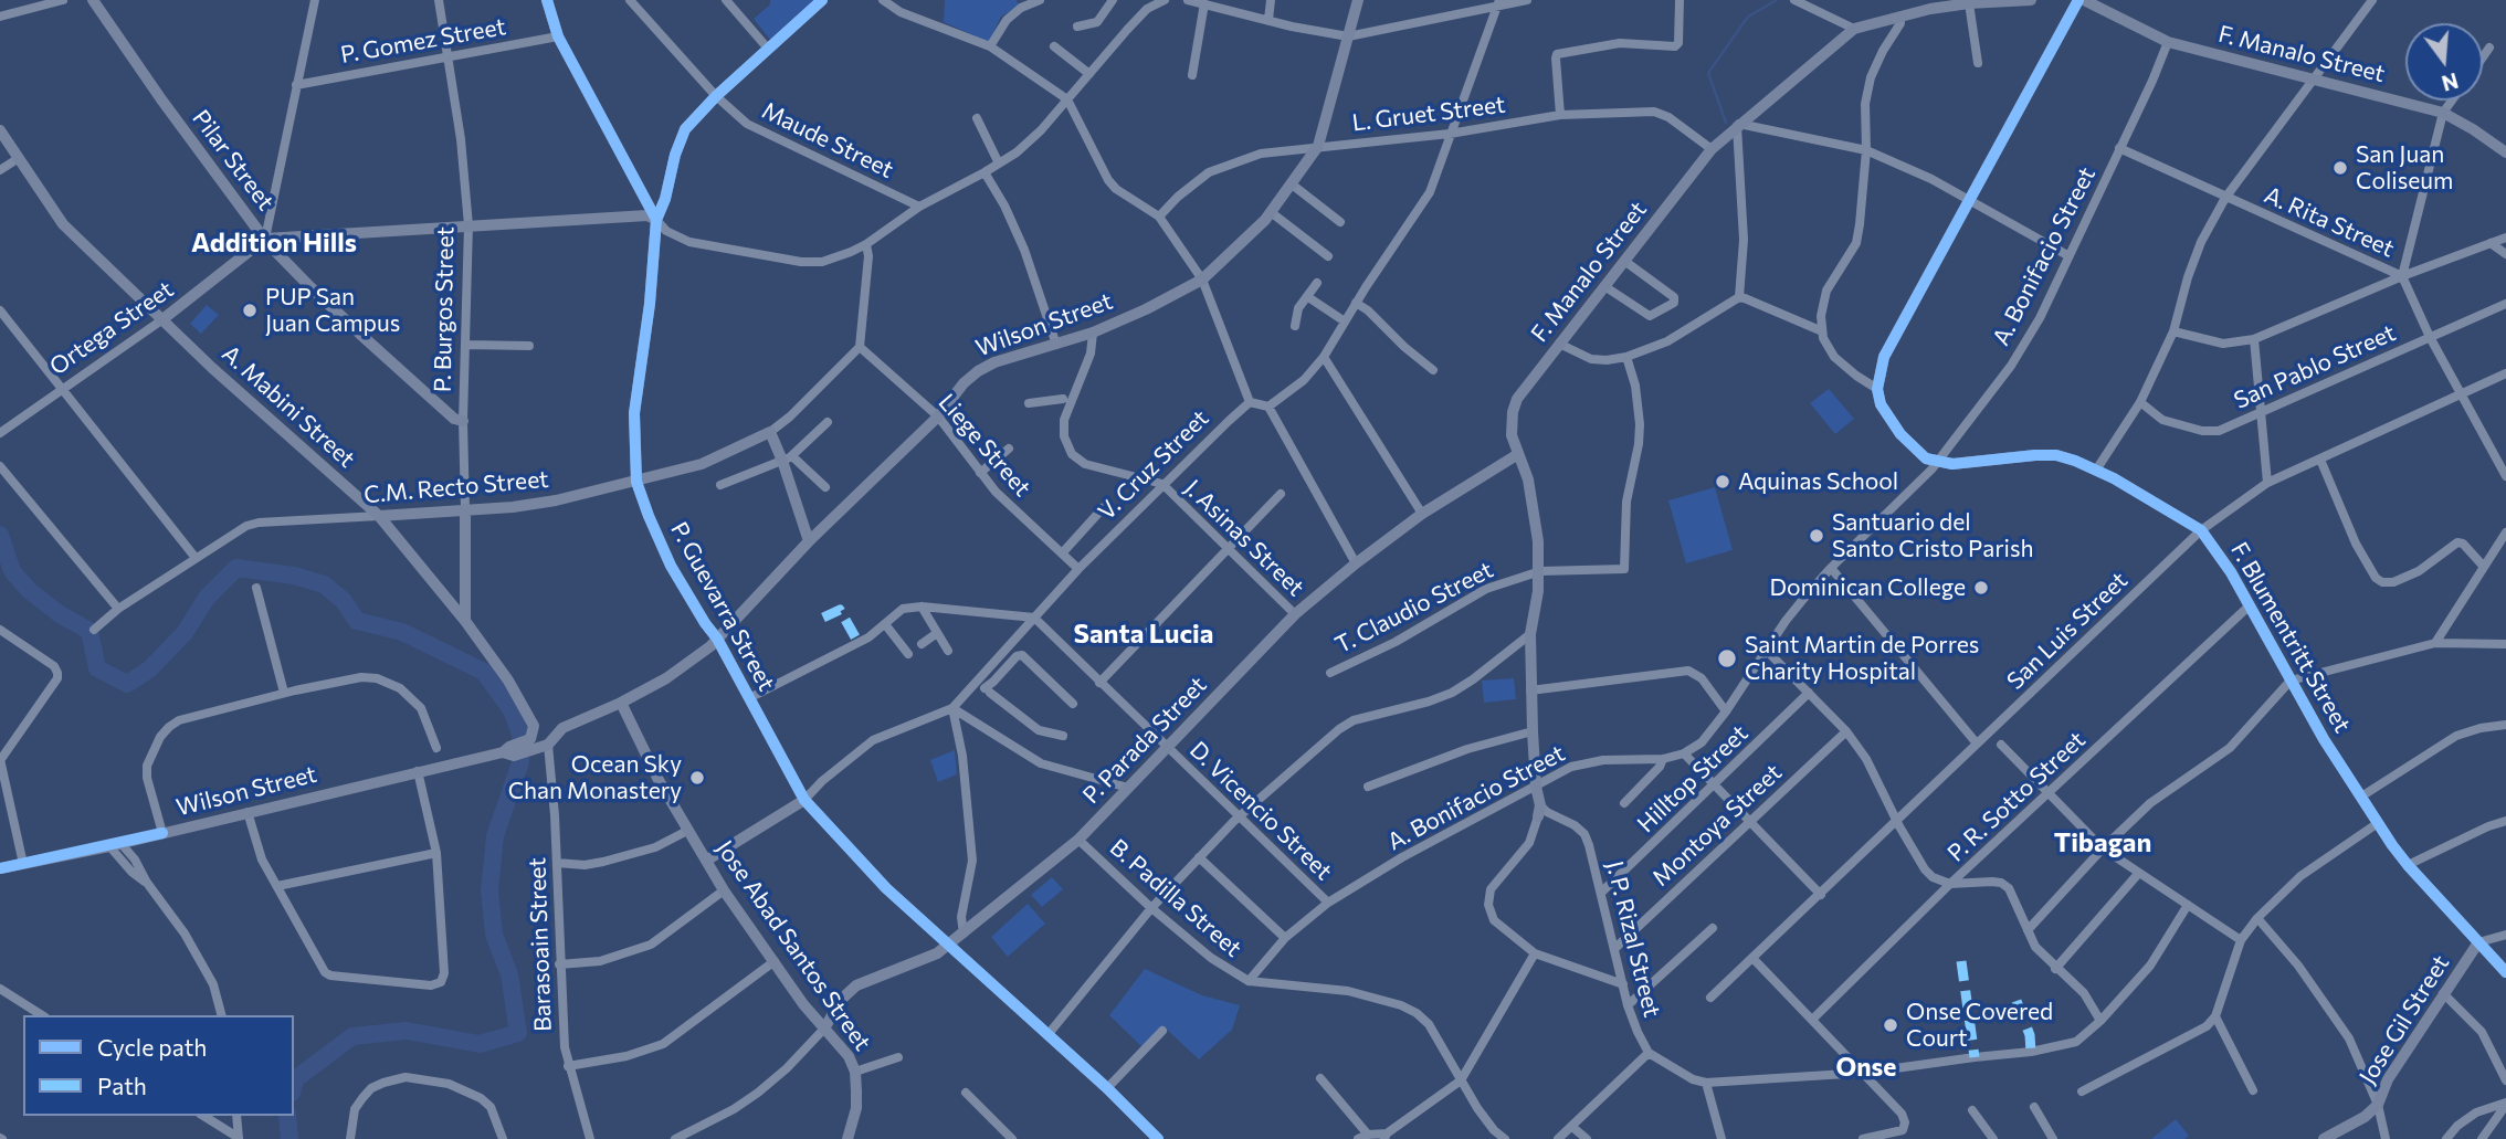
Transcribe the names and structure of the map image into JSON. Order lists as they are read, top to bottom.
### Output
{
  "streets": {
    "street": [
      "P. Gomez Street",
      "F. Manalo Street",
      "L. Gruet Street",
      "Maude Street",
      "Pilar Street",
      "A. Rita Street",
      "A. Bonifacio Street",
      "P. Burgos Street",
      "Wilson Street",
      "Ortega Street",
      "San Pablo Street",
      "A. Mabini Street",
      "Liege Street",
      "V. Cruz Street",
      "C.M. Recto Street",
      "J. Asinas Street",
      "P. Guevarra Street",
      "T. Claudio Street",
      "San Luis Street",
      "F. Blumentritt Street",
      "P. Parada Street",
      "Hilltop Street",
      "P. R. Sotto Street",
      "D. Vicencio Street",
      "Montoya Street",
      "B. Padilla Street",
      "J. P. Rizal Street",
      "Barasoain Street",
      "Jose Abad Santos Street",
      "Jose Gil Street"
    ]
  },
  "crossings": [
    ["P. Gomez Street", "P. Burgos Street"],
    ["F. Manalo Street", "L. Gruet Street"],
    ["F. Manalo Street", "A. Bonifacio Street"],
    ["F. Manalo Street", "T. Claudio Street"],
    ["F. Manalo Street", "P. Parada Street"],
    ["F. Manalo Street", "J. P. Rizal Street"],
    ["L. Gruet Street", "Wilson Street"],
    ["Maude Street", "P. Guevarra Street"],
    ["Pilar Street", "P. Burgos Street"],
    ["Pilar Street", "Ortega Street"],
    ["A. Rita Street", "A. Bonifacio Street"],
    ["A. Rita Street", "San Pablo Street"],
    ["A. Rita Street", "San Luis Street"],
    ["A. Bonifacio Street", "F. Blumentritt Street"],
    ["A. Bonifacio Street", "D. Vicencio Street"],
    ["A. Bonifacio Street", "B. Padilla Street"],
    ["P. Burgos Street", "A. Mabini Street"],
    ["P. Burgos Street", "C.M. Recto Street"],
    ["Wilson Street", "A. Mabini Street"],
    ["Wilson Street", "Liege Street"],
    ["Wilson Street", "J. Asinas Street"],
    ["Wilson Street", "P. Guevarra Street"],
    ["Wilson Street", "Barasoain Street"],
    ["Wilson Street", "Jose Abad Santos Street"],
    ["Ortega Street", "A. Mabini Street"],
    ["A. Mabini Street", "C.M. Recto Street"],
    ["Liege Street", "V. Cruz Street"],
    ["Liege Street", "C.M. Recto Street"],
    ["V. Cruz Street", "J. Asinas Street"],
    ["V. Cruz Street", "P. Guevarra Street"],
    ["V. Cruz Street", "D. Vicencio Street"],
    ["V. Cruz Street", "Jose Abad Santos Street"],
    ["C.M. Recto Street", "P. Guevarra Street"],
    ["J. Asinas Street", "P. Parada Street"],
    ["P. Guevarra Street", "P. Parada Street"],
    ["San Luis Street", "F. Blumentritt Street"],
    ["F. Blumentritt Street", "P. R. Sotto Street"],
    ["F. Blumentritt Street", "Jose Gil Street"],
    ["P. Parada Street", "D. Vicencio Street"],
    ["P. Parada Street", "B. Padilla Street"],
    ["P. Parada Street", "Jose Abad Santos Street"],
    ["Hilltop Street", "J. P. Rizal Street"],
    ["Montoya Street", "J. P. Rizal Street"]
  ],
  "districts": [
    "Addition Hills",
    "Santa Lucia",
    "Tibagan",
    "Onse"
  ],
  "places": [
    "San Juan Coliseum",
    "PUP San Juan Campus",
    "Aquinas School",
    "Santuario del Santo Cristo Parish",
    "Dominican College",
    "Saint Martin de Porres Charity Hospital",
    "Ocean Sky Chan Monastery",
    "Onse Covered Court"
  ],
  "legend": ["Cycle path", "Path"],
  "north": "bottom"
}
